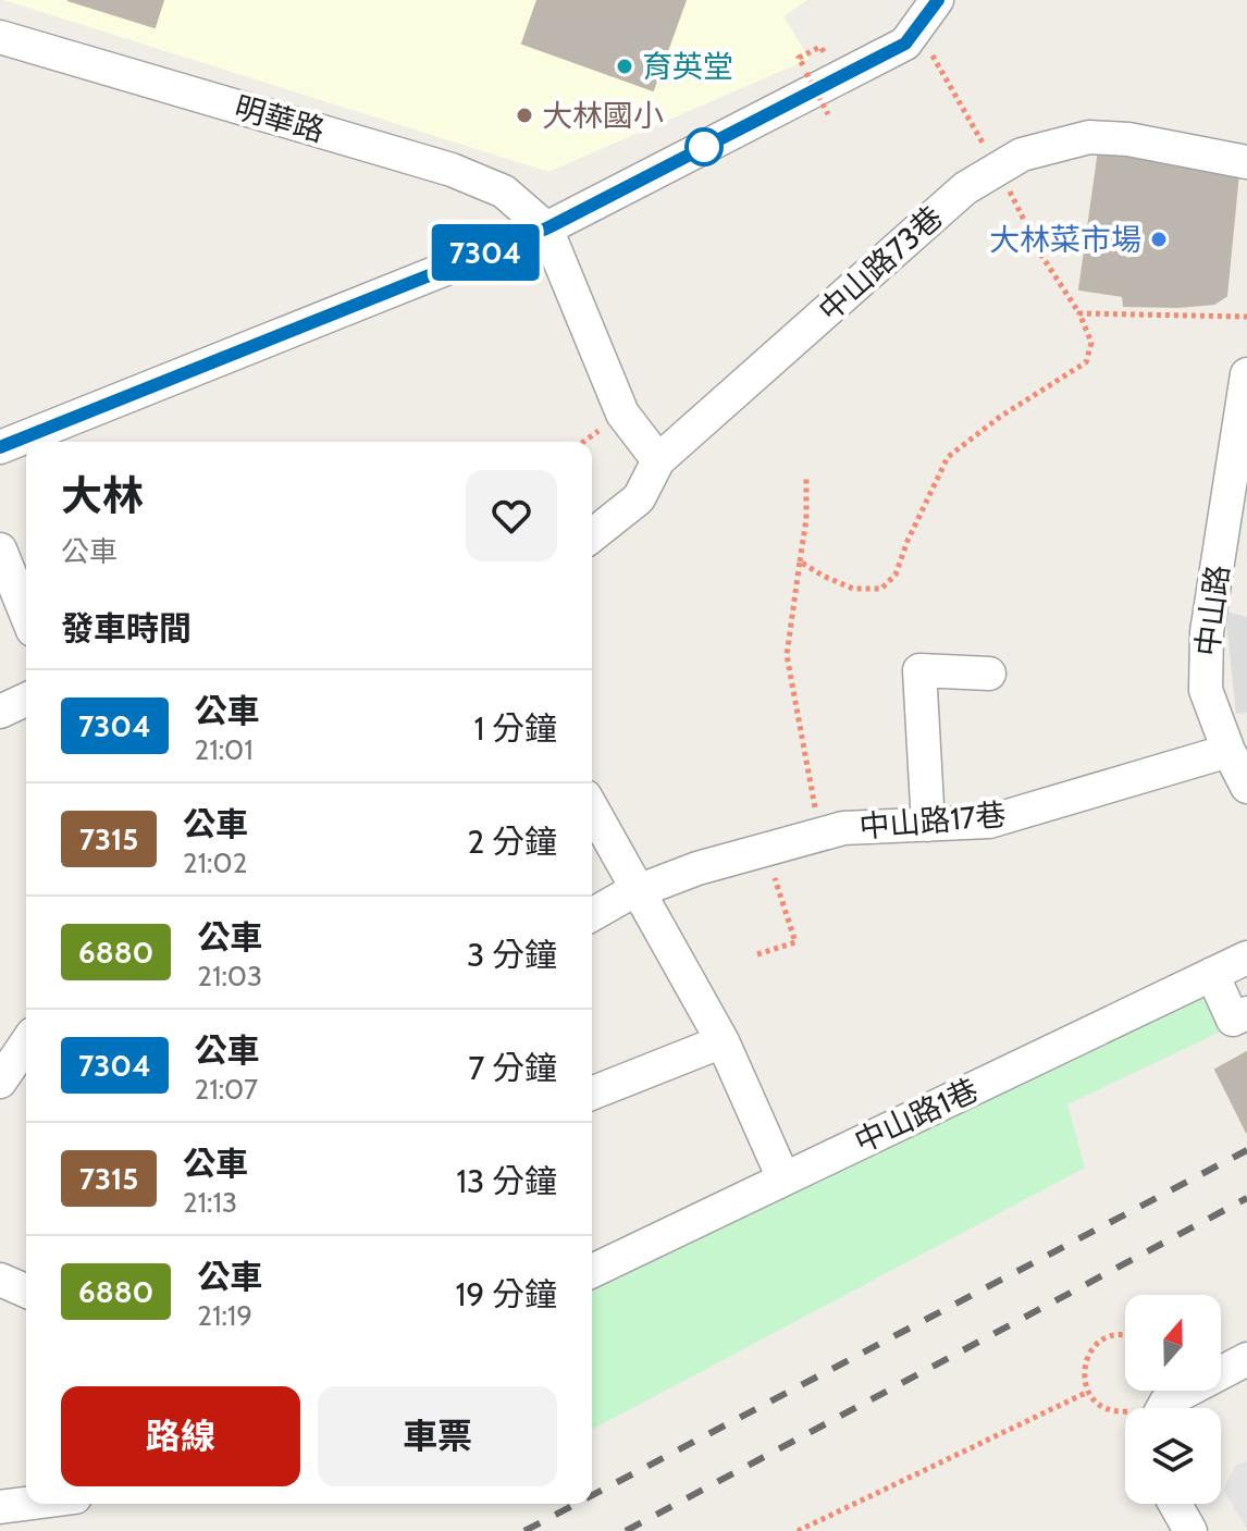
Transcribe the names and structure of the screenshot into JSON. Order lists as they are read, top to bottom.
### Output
{
  "streets": {
    "street": [
      "明華路",
      "中山路73巷",
      "中山路",
      "中山路17巷",
      "中山路1巷"
    ]
  },
  "crossings": [
    ["中山路", "中山路17巷"]
  ],
  "places": ["育英堂", "大林國小", "大林菜市場"],
  "lines": ["bus line 7304"],
  "north": "top",
  "page": {
    "on_map": "7304",
    "heading": [
      ["大林", "公車"],
      "發車時間"
    ],
    "list": [
      {
        "mark": "7304",
        "name": "公車",
        "note": "21:01",
        "value": "1 分鐘"
      },
      {
        "mark": "7315",
        "name": "公車",
        "note": "21:02",
        "value": "2 分鐘"
      },
      {
        "mark": "6880",
        "name": "公車",
        "note": "21:03",
        "value": "3 分鐘"
      },
      {
        "mark": "7304",
        "name": "公車",
        "note": "21:07",
        "value": "7 分鐘"
      },
      {
        "mark": "7315",
        "name": "公車",
        "note": "21:13",
        "value": "13 分鐘"
      },
      {
        "mark": "6880",
        "name": "公車",
        "note": "21:19",
        "value": "19 分鐘"
      }
    ],
    "buttons": ["路線", "車票"]
  }
}
